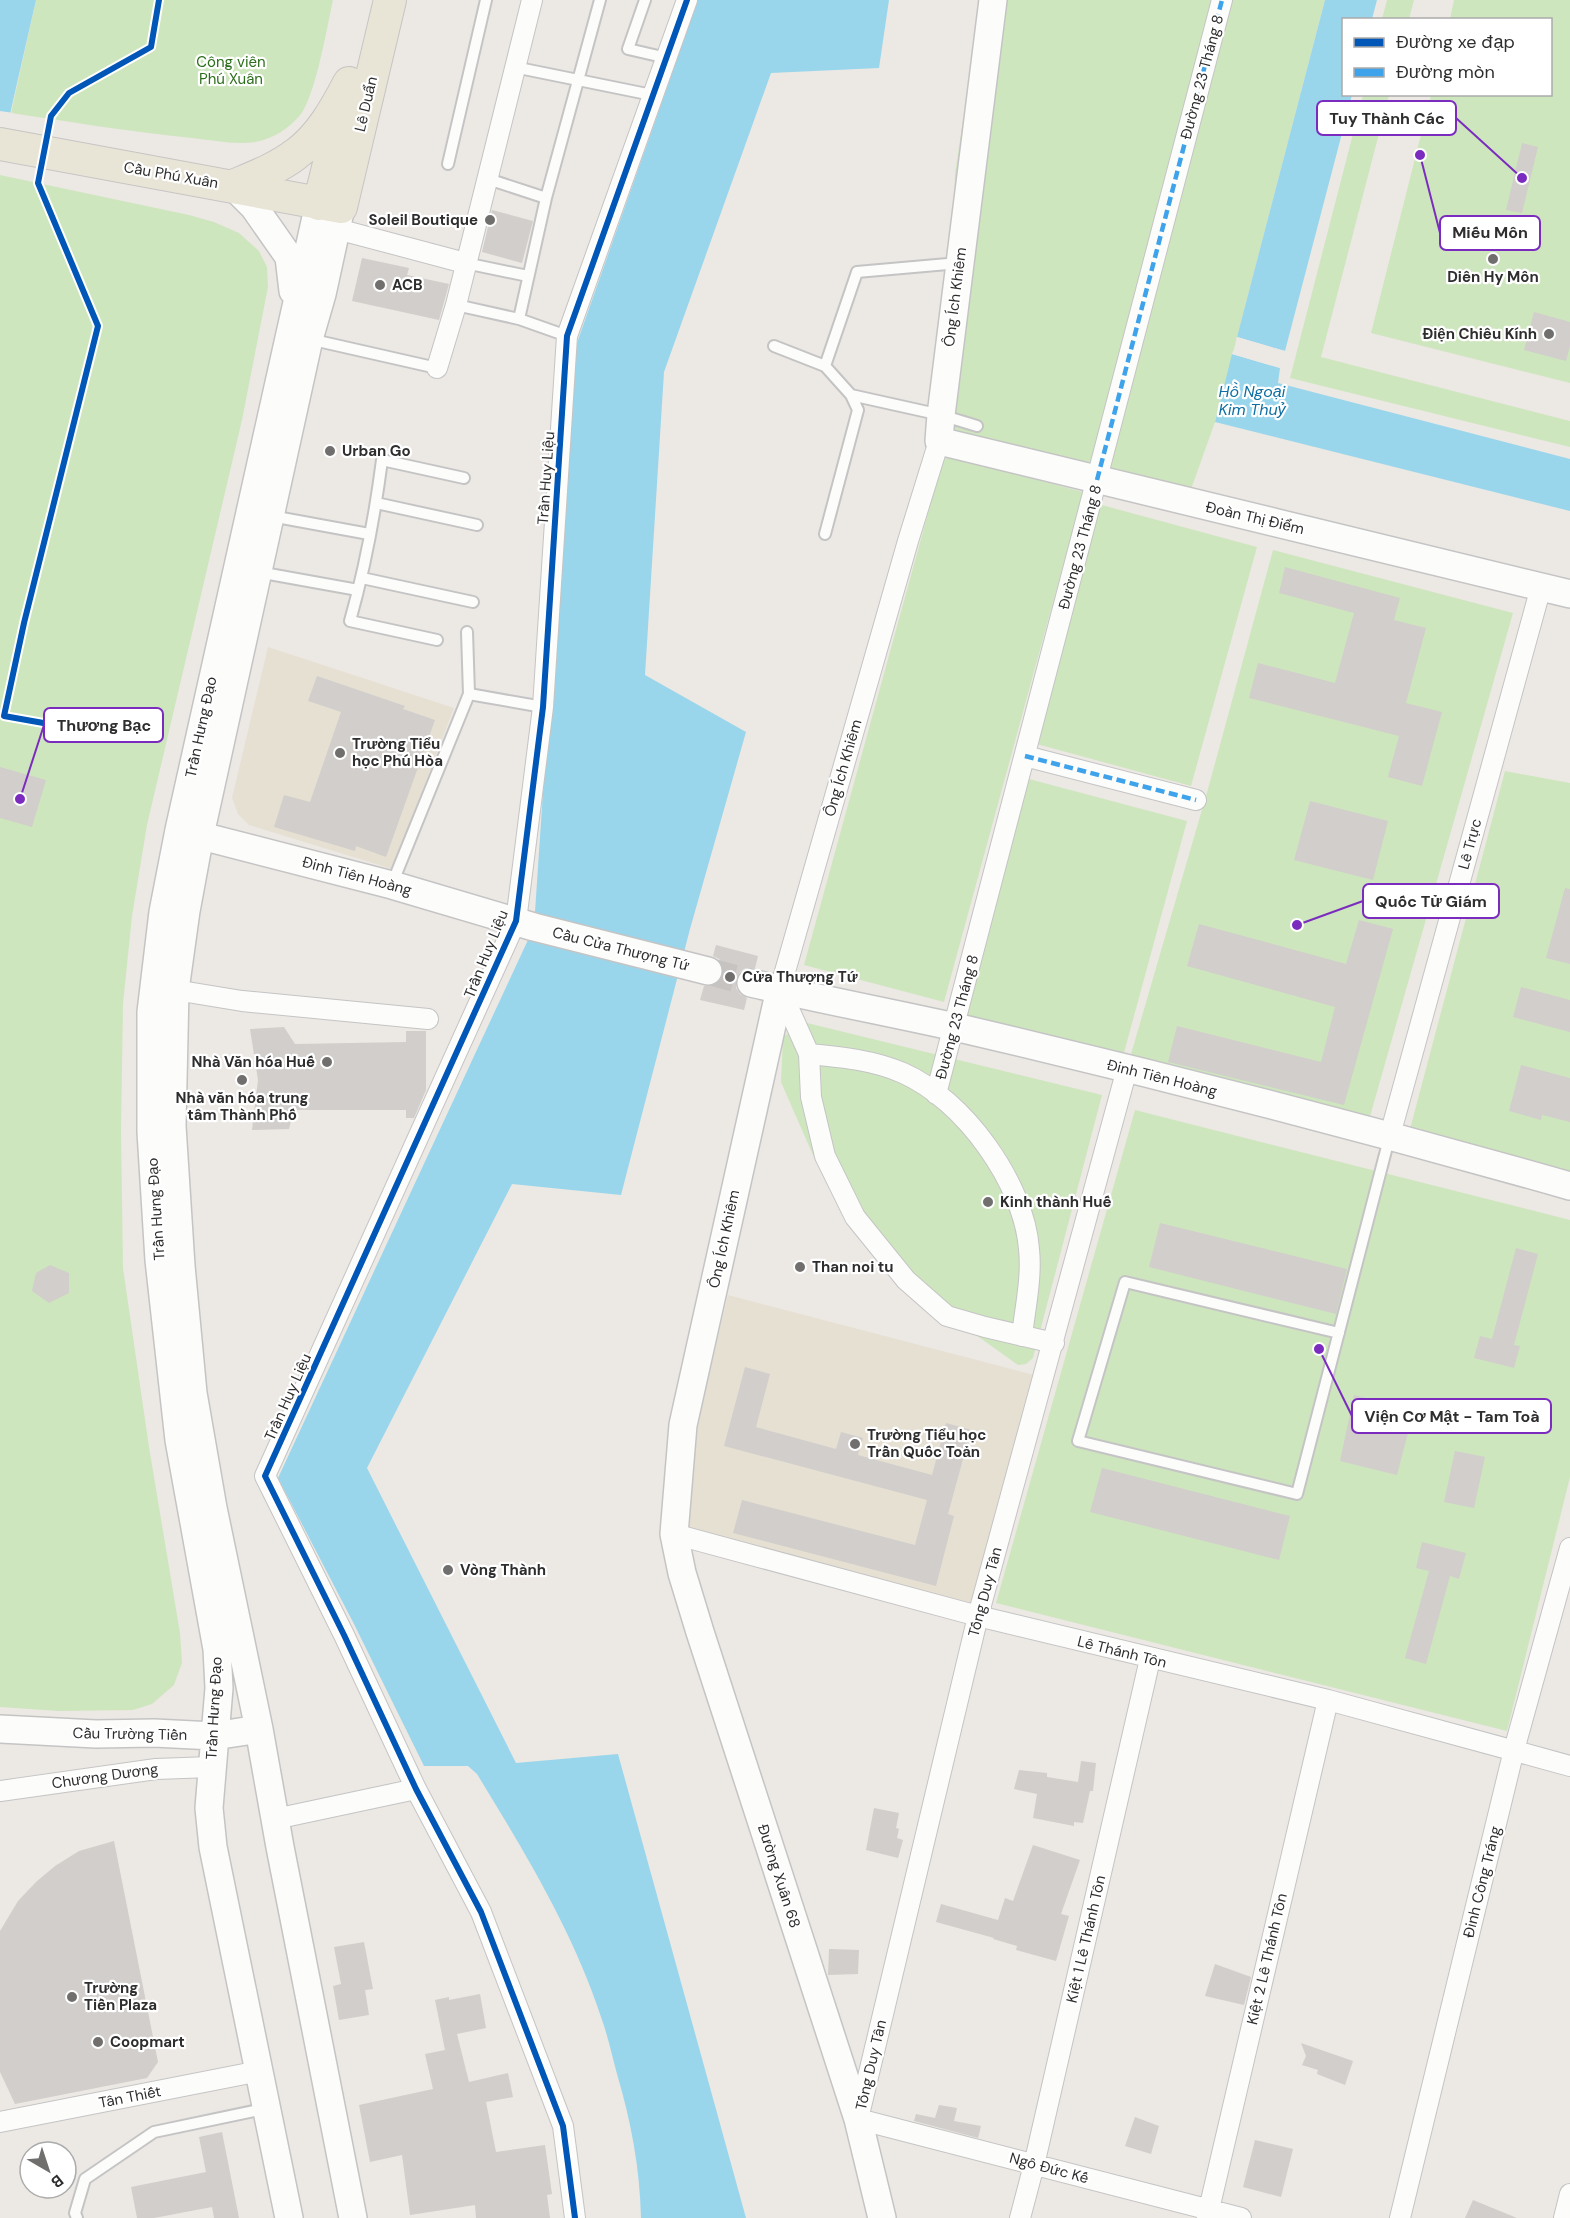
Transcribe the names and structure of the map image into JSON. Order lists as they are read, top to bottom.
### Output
{
  "streets": {
    "main road": [
      "Lê Duẩn",
      "Cầu Phú Xuân",
      "Ông Ích Khiêm",
      "Đoàn Thị Điểm",
      "Trần Hưng Đạo",
      "Đinh Tiên Hoàng",
      "Cầu Cửa Thượng Tứ",
      "Cầu Trường Tiền",
      "Đường Xuân 68"
    ],
    "street": [
      "Đường 23 Tháng 8",
      "Trần Huy Liệu",
      "Lê Trực",
      "Tống Duy Tân",
      "Lê Thánh Tôn",
      "Chương Dương",
      "Đinh Công Tráng",
      "Kiệt 1 Lê Thánh Tôn",
      "Kiệt 2 Lê Thánh Tôn",
      "Tân Thiết",
      "Ngô Đức Kế"
    ]
  },
  "crossings": [
    ["Đường 23 Tháng 8", "Đoàn Thị Điểm"],
    ["Đường 23 Tháng 8", "Đinh Tiên Hoàng"],
    ["Lê Duẩn", "Cầu Phú Xuân"],
    ["Lê Duẩn", "Trần Hưng Đạo"],
    ["Cầu Phú Xuân", "Trần Hưng Đạo"],
    ["Ông Ích Khiêm", "Đoàn Thị Điểm"],
    ["Ông Ích Khiêm", "Đinh Tiên Hoàng"],
    ["Ông Ích Khiêm", "Lê Thánh Tôn"],
    ["Ông Ích Khiêm", "Đường Xuân 68"],
    ["Trần Huy Liệu", "Đinh Tiên Hoàng"],
    ["Trần Huy Liệu", "Cầu Cửa Thượng Tứ"],
    ["Đoàn Thị Điểm", "Lê Trực"],
    ["Trần Hưng Đạo", "Đinh Tiên Hoàng"],
    ["Trần Hưng Đạo", "Cầu Trường Tiền"],
    ["Trần Hưng Đạo", "Chương Dương"],
    ["Trần Hưng Đạo", "Tân Thiết"],
    ["Lê Trực", "Đinh Tiên Hoàng"],
    ["Đinh Tiên Hoàng", "Cầu Cửa Thượng Tứ"],
    ["Đinh Tiên Hoàng", "Tống Duy Tân"],
    ["Tống Duy Tân", "Lê Thánh Tôn"],
    ["Tống Duy Tân", "Đường Xuân 68"],
    ["Tống Duy Tân", "Ngô Đức Kế"],
    ["Lê Thánh Tôn", "Đường Xuân 68"],
    ["Lê Thánh Tôn", "Đinh Công Tráng"],
    ["Lê Thánh Tôn", "Kiệt 1 Lê Thánh Tôn"],
    ["Lê Thánh Tôn", "Kiệt 2 Lê Thánh Tôn"],
    ["Đường Xuân 68", "Ngô Đức Kế"],
    ["Kiệt 1 Lê Thánh Tôn", "Ngô Đức Kế"],
    ["Kiệt 2 Lê Thánh Tôn", "Ngô Đức Kế"]
  ],
  "water": ["Hồ Ngoại Kim Thuỷ"],
  "parks": ["Công viên Phú Xuân"],
  "places": [
    "Miếu Môn",
    "Tuy Thành Các",
    "Soleil Boutique",
    "Diên Hy Môn",
    "ACB",
    "Điện Chiêu Kính",
    "Urban Go",
    "Trường Tiểu học Phú Hòa",
    "Thương Bạc",
    "Quốc Tử Giám",
    "Cửa Thượng Tứ",
    "Nhà Văn hóa Huế",
    "Nhà văn hóa trung tâm Thành Phố",
    "Kinh thành Huế",
    "Than noi tu",
    "Viện Cơ Mật - Tam Toà",
    "Trường Tiểu học Trần Quốc Toản",
    "Vòng Thành",
    "Trường Tiền Plaza",
    "Coopmart"
  ],
  "legend": ["Đường xe đạp", "Đường mòn"],
  "north": "bottom right"
}
